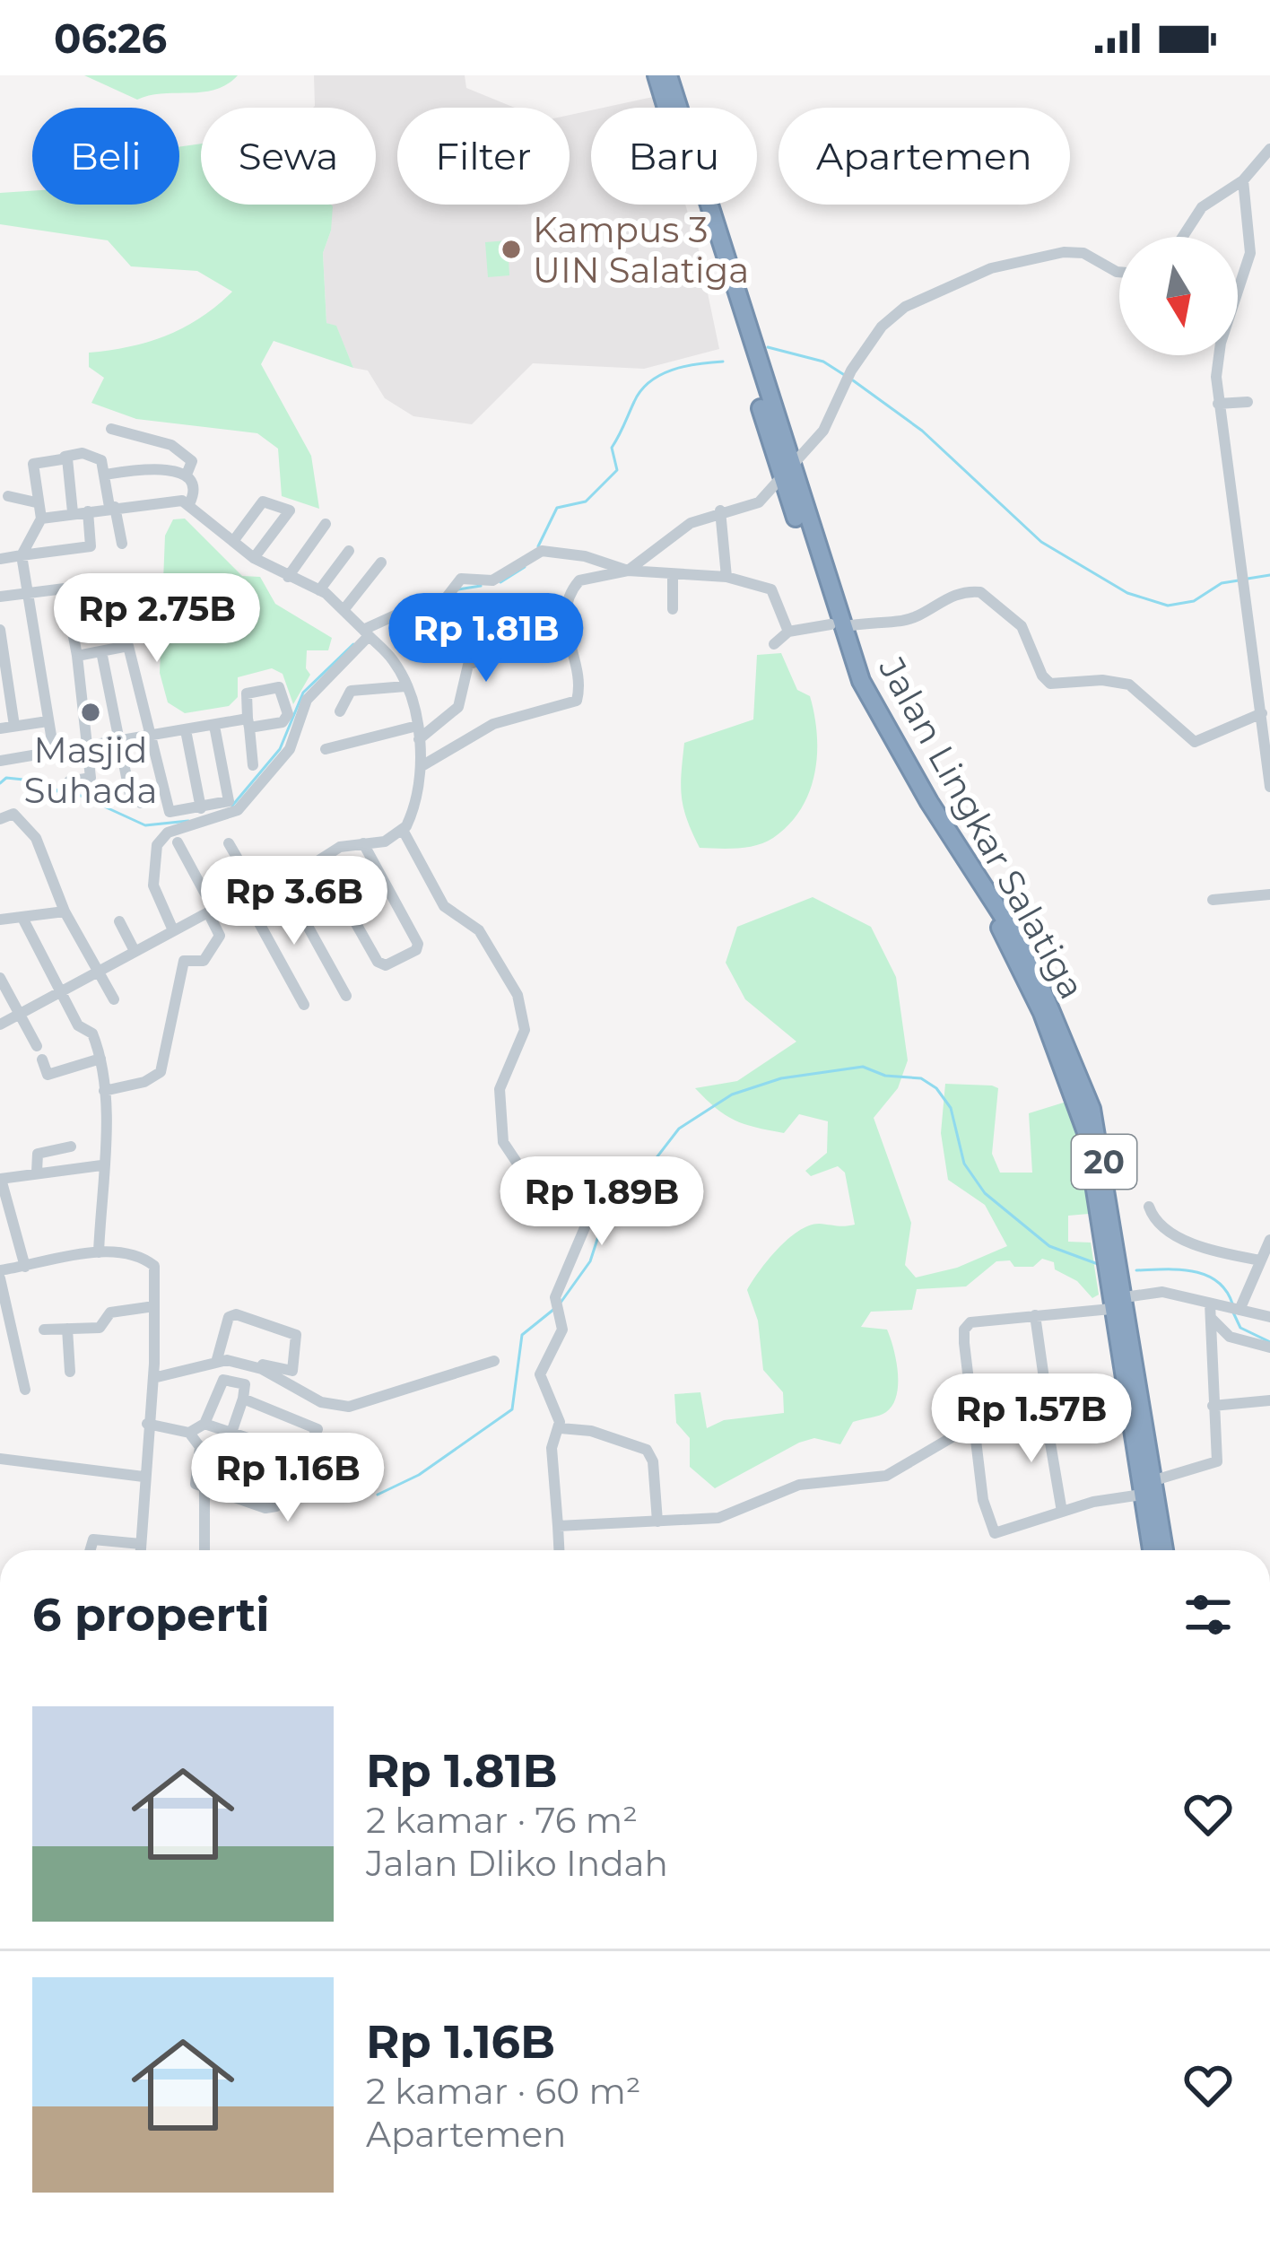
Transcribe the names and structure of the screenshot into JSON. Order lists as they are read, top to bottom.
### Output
{
  "streets": {
    "highway": ["Jalan Lingkar Salatiga", "20"]
  },
  "places": ["Kampus 3 UIN Salatiga", "Masjid Suhada"],
  "north": "bottom",
  "page": {
    "status": "06:26",
    "chip": [
      "Beli",
      "Sewa",
      "Filter",
      "Baru",
      "Apartemen"
    ],
    "price": [
      "Rp 2.75B",
      "Rp 1.81B",
      "Rp 3.6B",
      "Rp 1.89B",
      "Rp 1.57B",
      "Rp 1.16B"
    ],
    "heading": "6 properti",
    "list": [
      {
        "name": "Rp 1.81B",
        "note": "2 kamar · 76 m² · Jalan Dliko Indah"
      },
      {
        "name": "Rp 1.16B",
        "note": "2 kamar · 60 m² · Apartemen"
      }
    ]
  }
}
